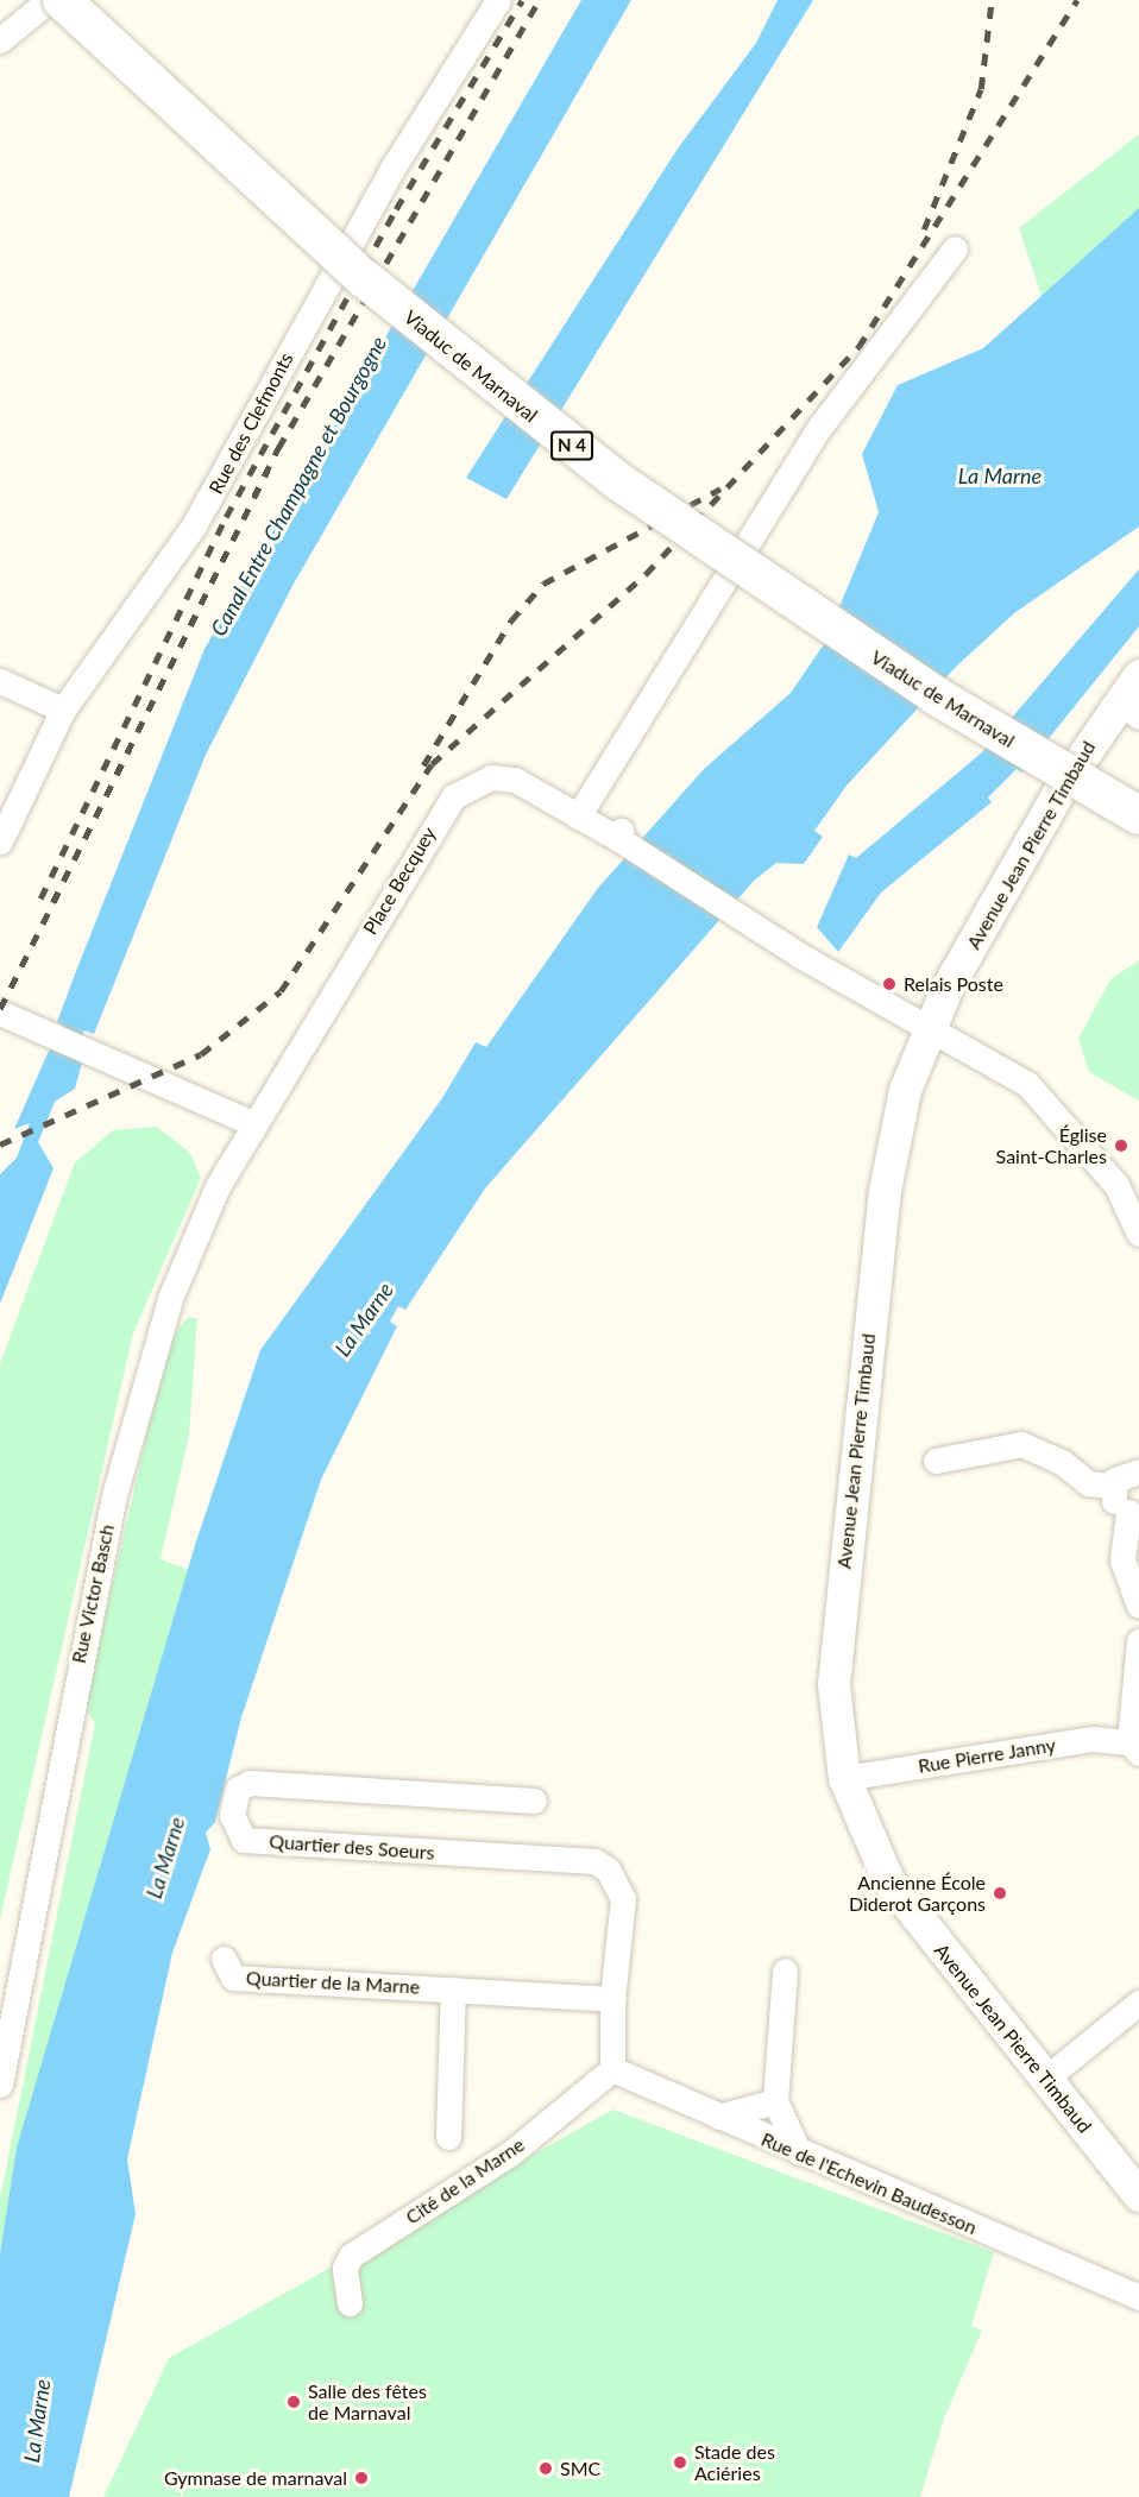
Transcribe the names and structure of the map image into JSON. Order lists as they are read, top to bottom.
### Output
{
  "streets": {
    "highway": ["Viaduc de Marnaval", "N 4"],
    "main road": ["Avenue Jean Pierre Timbaud"],
    "street": [
      "Rue des Clefmonts",
      "Place Becquey",
      "Rue Victor Basch",
      "Rue Pierre Janny",
      "Quartier des Soeurs",
      "Quartier de la Marne",
      "Cité de la Marne",
      "Rue de l'Echevin Baudesson"
    ]
  },
  "crossings": [
    ["Avenue Jean Pierre Timbaud", "Place Becquey"],
    ["Avenue Jean Pierre Timbaud", "Rue Pierre Janny"],
    ["Place Becquey", "Rue Victor Basch"],
    ["Quartier des Soeurs", "Cité de la Marne"],
    ["Quartier des Soeurs", "Rue de l'Echevin Baudesson"],
    ["Cité de la Marne", "Rue de l'Echevin Baudesson"]
  ],
  "water": ["La Marne", "Canal Entre Champagne et Bourgogne"],
  "places": [
    "Relais Poste",
    "Église Saint-Charles",
    "Ancienne École Diderot Garçons",
    "Salle des fêtes de Marnaval",
    "Stade des Aciéries",
    "SMC",
    "Gymnase de marnaval"
  ]
}
